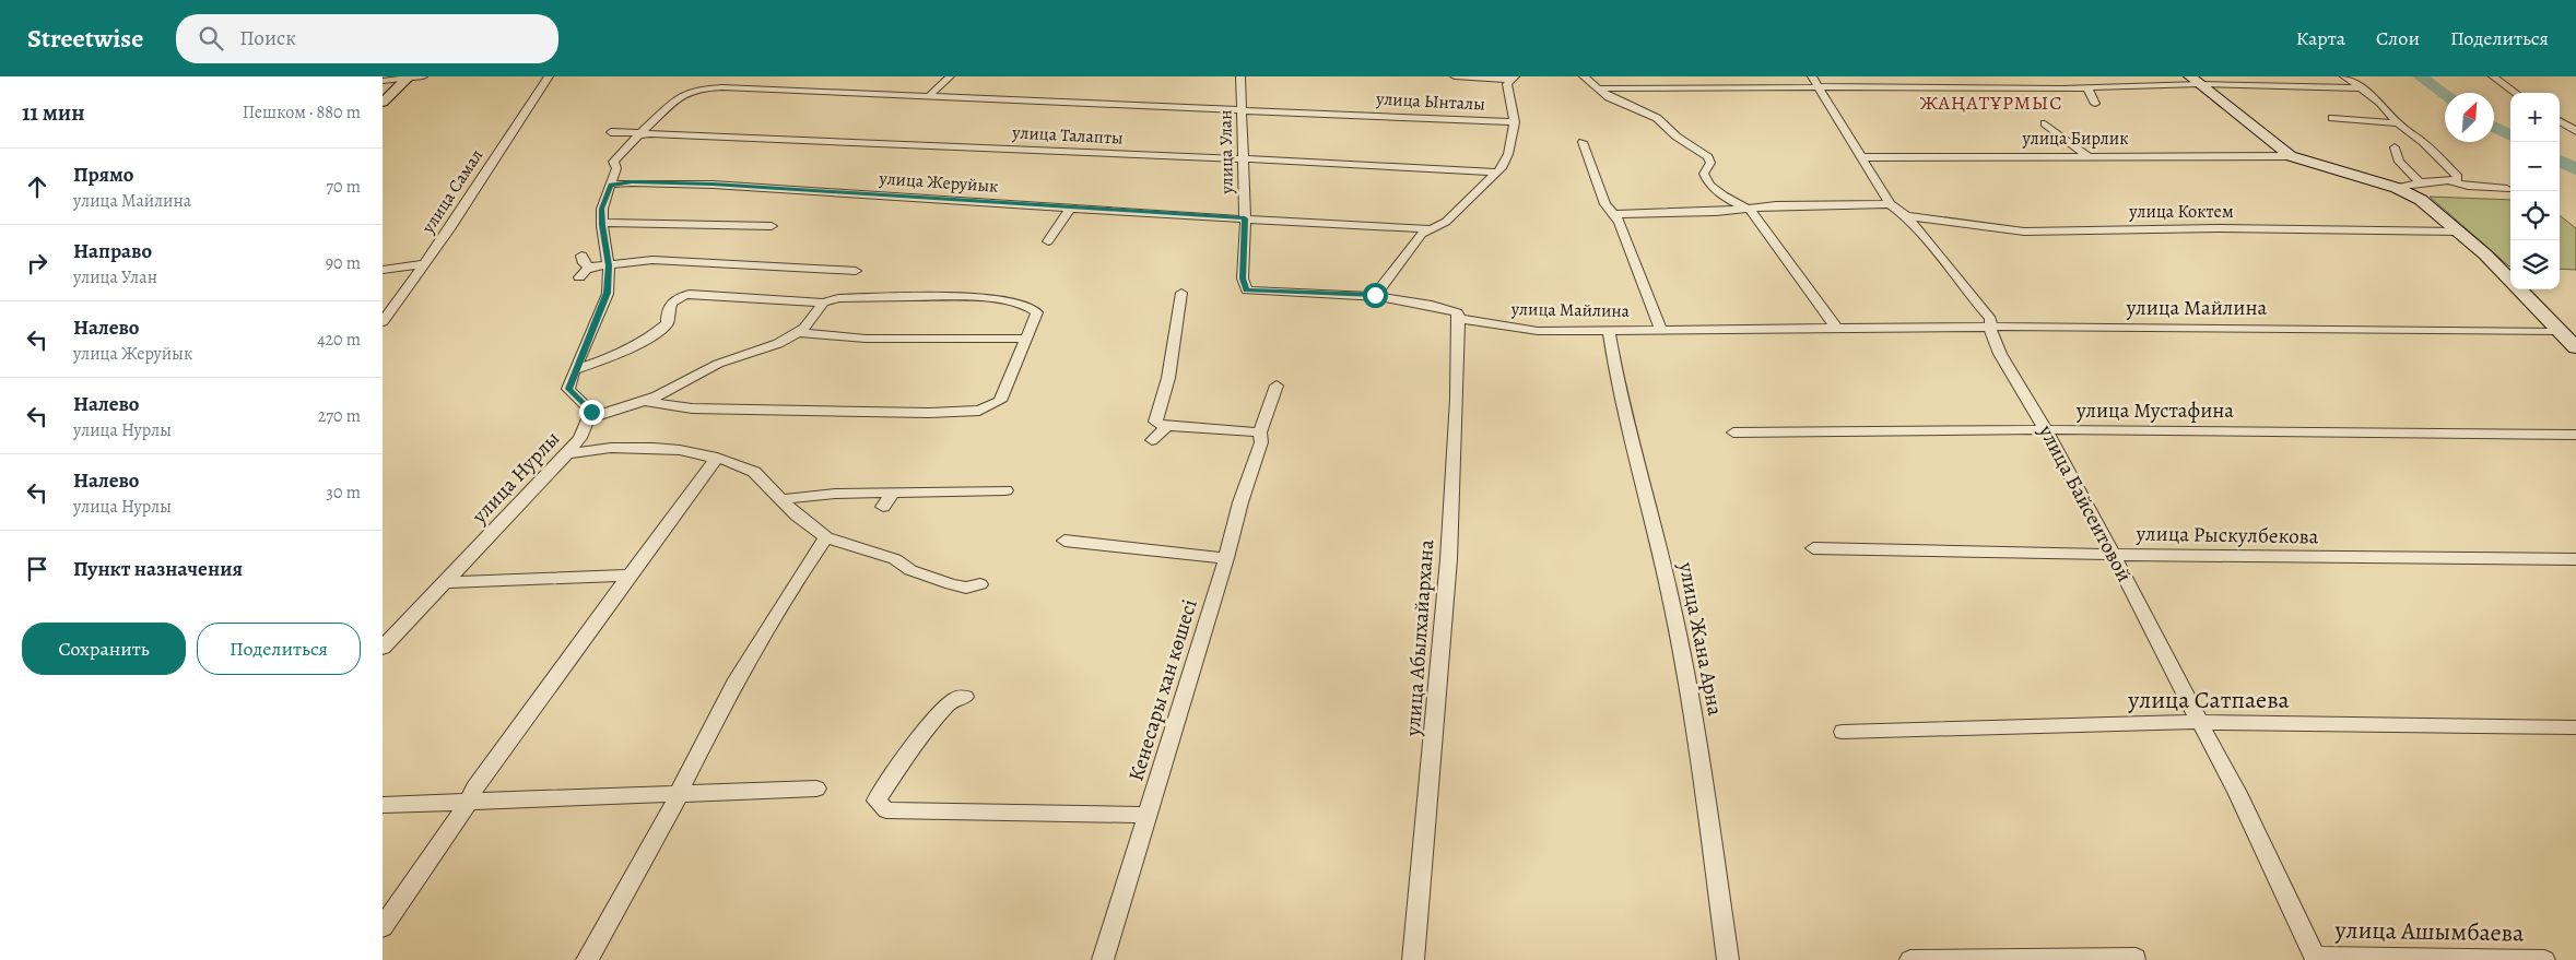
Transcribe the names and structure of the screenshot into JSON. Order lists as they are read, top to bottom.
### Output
{
  "streets": {
    "street": [
      "улица Ынталы",
      "улица Талапты",
      "улица Бирлик",
      "улица Улан",
      "улица Жеруйык",
      "улица Самал",
      "улица Коктем",
      "улица Майлина",
      "улица Мустафина",
      "улица Нурлы",
      "улица Байсеитовой",
      "улица Рыскулбекова",
      "улица Абылхайархана",
      "улица Жана Арна",
      "Кенесары хан көшесі",
      "улица Сатпаева",
      "улица Ашымбаева"
    ]
  },
  "crossings": [
    ["улица Ынталы", "улица Улан"],
    ["улица Ынталы", "улица Жеруйык"],
    ["улица Талапты", "улица Улан"],
    ["улица Талапты", "улица Жеруйык"],
    ["улица Бирлик", "улица Байсеитовой"],
    ["улица Улан", "улица Жеруйык"],
    ["улица Улан", "улица Майлина"],
    ["улица Жеруйык", "улица Майлина"],
    ["улица Коктем", "улица Байсеитовой"],
    ["улица Майлина", "улица Байсеитовой"],
    ["улица Майлина", "улица Абылхайархана"],
    ["улица Майлина", "улица Жана Арна"],
    ["улица Мустафина", "улица Байсеитовой"],
    ["улица Байсеитовой", "улица Рыскулбекова"],
    ["улица Байсеитовой", "улица Сатпаева"],
    ["улица Байсеитовой", "улица Ашымбаева"]
  ],
  "districts": ["ЖАҢАТҰРМЫС"],
  "north": "top right",
  "page": {
    "header": "Streetwise",
    "search": "Поиск",
    "nav": ["Карта", "Слои", "Поделиться"],
    "heading": ["11 мин", "Пешком · 880 m"],
    "map_buttons": ["+", "−"],
    "list": [
      ["Прямо", "улица Майлина", "70 m"],
      ["Направо", "улица Улан", "90 m"],
      ["Налево", "улица Жеруйык", "420 m"],
      ["Налево", "улица Нурлы", "270 m"],
      ["Налево", "улица Нурлы", "30 m"],
      "Пункт назначения"
    ],
    "buttons": ["Сохранить", "Поделиться"]
  }
}
